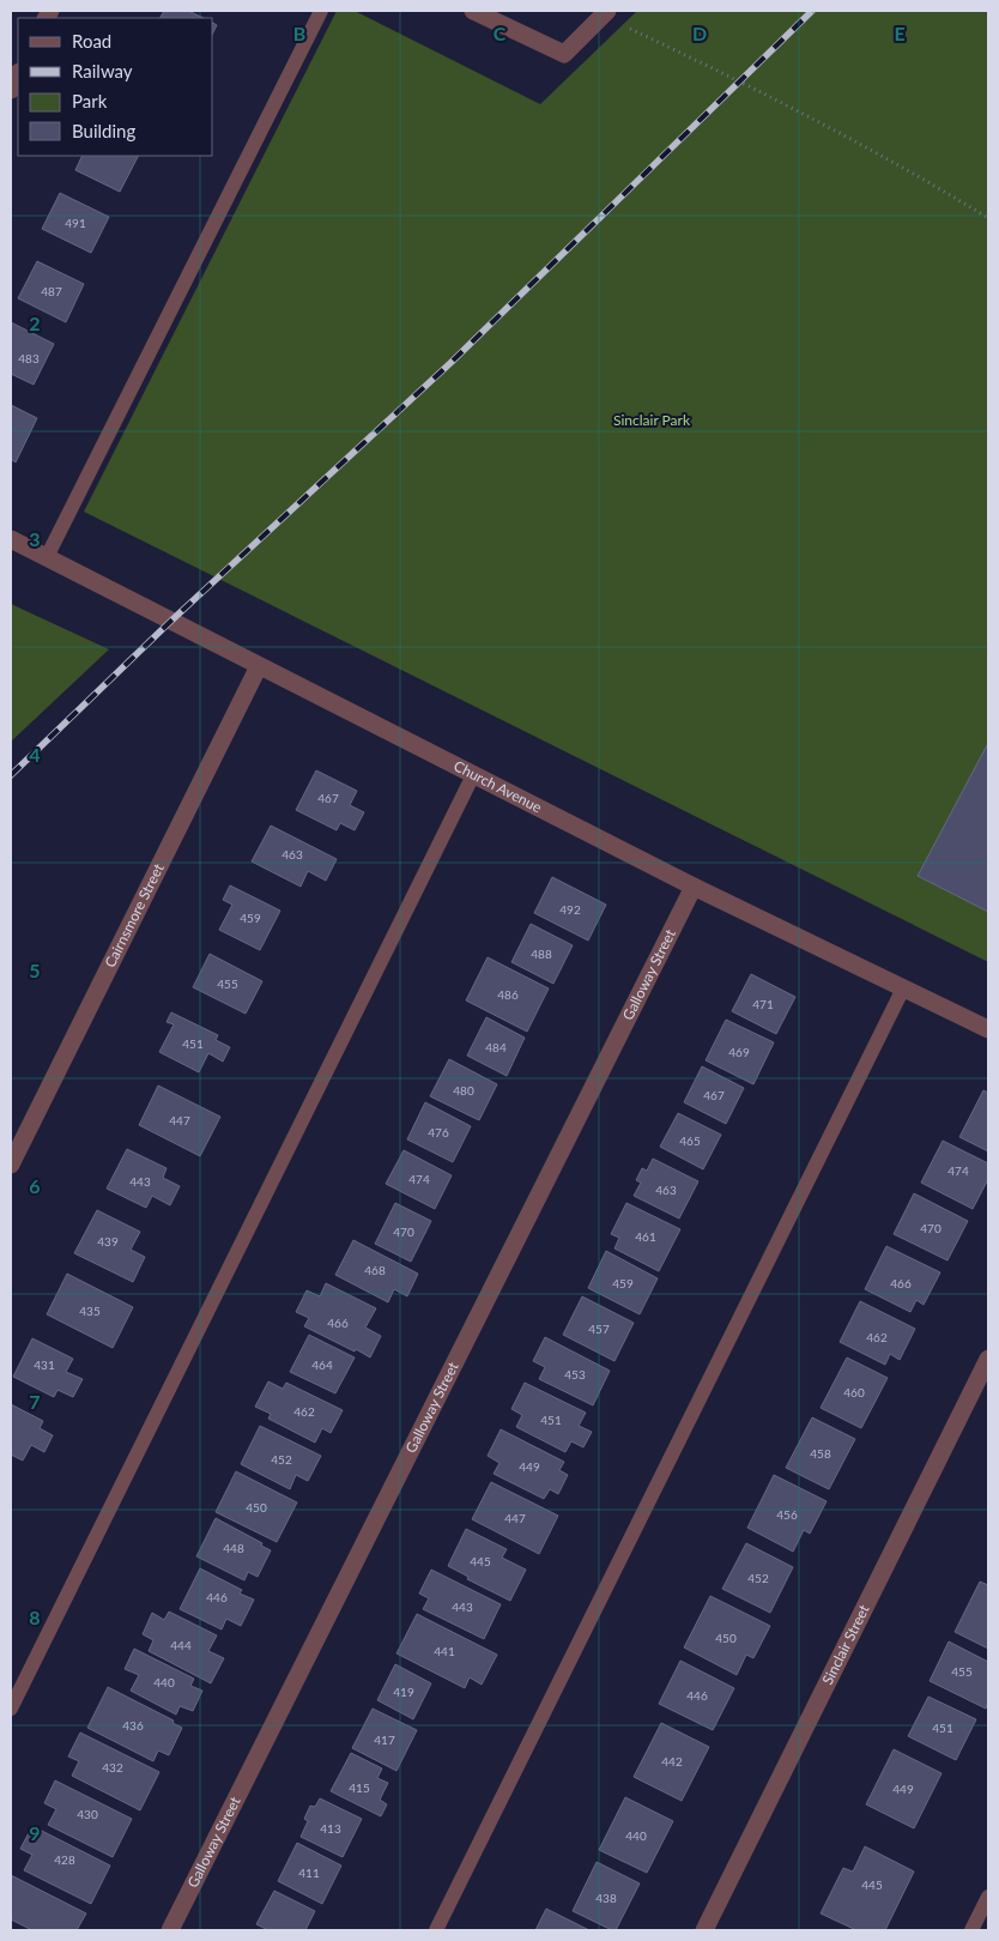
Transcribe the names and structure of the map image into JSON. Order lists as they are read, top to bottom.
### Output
{
  "streets": {
    "street": [
      "Church Avenue",
      "Cairnsmore Street",
      "Galloway Street",
      "Sinclair Street"
    ]
  },
  "crossings": [
    ["Church Avenue", "Cairnsmore Street"],
    ["Church Avenue", "Galloway Street"]
  ],
  "parks": ["Sinclair Park"],
  "house_numbers": [
    "491",
    "487",
    "483",
    "467",
    "463",
    "492",
    "459",
    "488",
    "455",
    "486",
    "471",
    "451",
    "484",
    "469",
    "480",
    "467",
    "447",
    "476",
    "465",
    "474",
    "474",
    "443",
    "463",
    "470",
    "470",
    "461",
    "439",
    "468",
    "459",
    "466",
    "435",
    "466",
    "457",
    "462",
    "431",
    "464",
    "453",
    "460",
    "462",
    "451",
    "458",
    "452",
    "449",
    "450",
    "456",
    "447",
    "448",
    "445",
    "452",
    "446",
    "443",
    "450",
    "444",
    "441",
    "455",
    "440",
    "419",
    "446",
    "436",
    "451",
    "417",
    "442",
    "432",
    "415",
    "449",
    "430",
    "413",
    "440",
    "428",
    "411",
    "445",
    "438"
  ],
  "legend": [
    "Road",
    "Railway",
    "Park",
    "Building"
  ],
  "grid": {
    "columns": [
      "B",
      "C",
      "D",
      "E"
    ],
    "rows": [
      "2",
      "3",
      "4",
      "5",
      "6",
      "7",
      "8",
      "9"
    ]
  }
}
